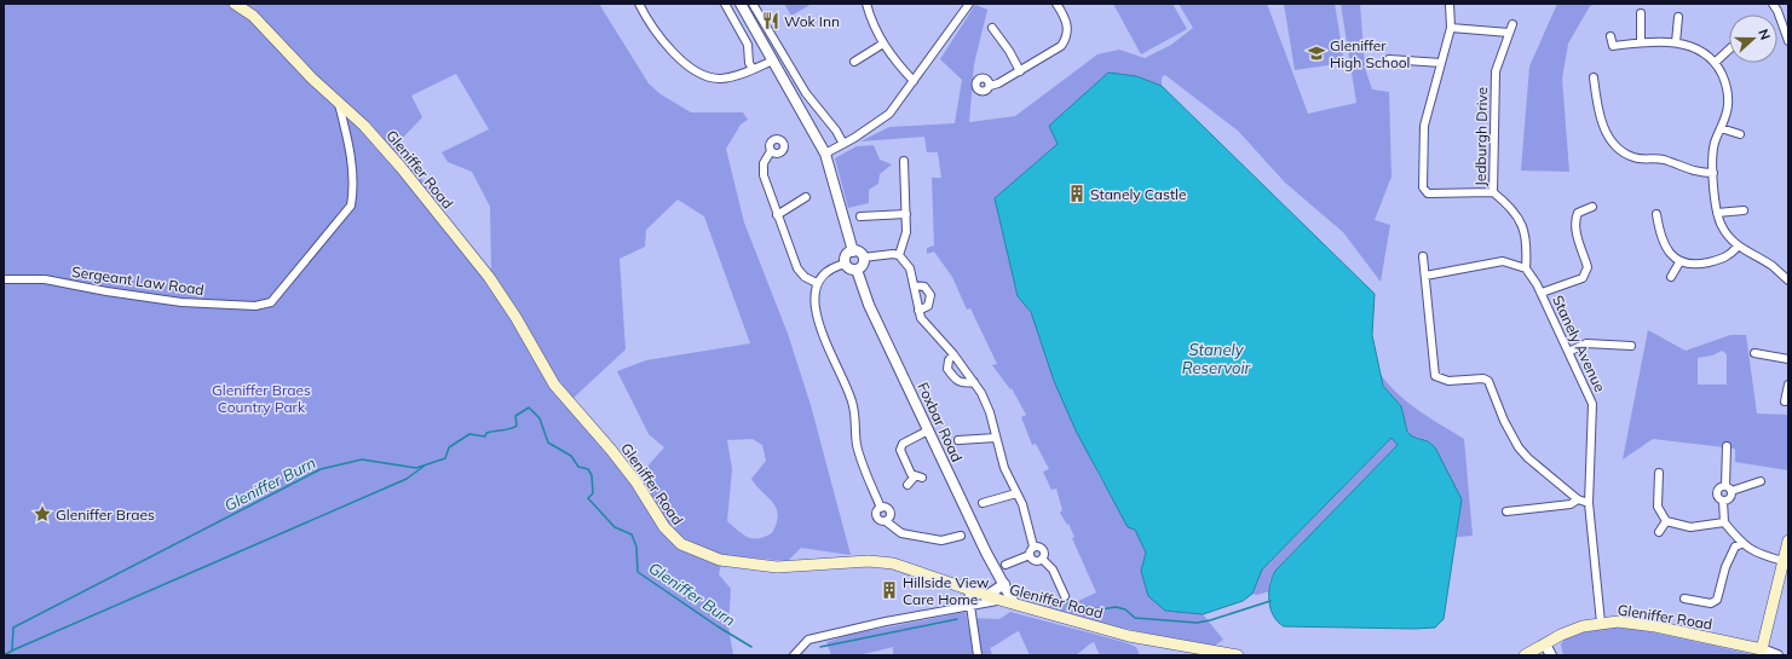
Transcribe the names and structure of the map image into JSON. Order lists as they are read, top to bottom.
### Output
{
  "streets": {
    "main road": ["Gleniffer Road"],
    "street": [
      "Jedburgh Drive",
      "Sergeant Law Road",
      "Stanely Avenue",
      "Foxbar Road"
    ]
  },
  "crossings": [
    ["Jedburgh Drive", "Stanely Avenue"],
    ["Gleniffer Road", "Sergeant Law Road"],
    ["Gleniffer Road", "Stanely Avenue"],
    ["Gleniffer Road", "Foxbar Road"]
  ],
  "water": ["Stanely Reservoir", "Gleniffer Burn"],
  "parks": ["Gleniffer Braes Country Park"],
  "places": {
    "restaurant": ["Wok Inn"],
    "school or university": ["Gleniffer High School"],
    "building": ["Stanely Castle", "Hillside View Care Home"],
    "place": ["Gleniffer Braes"]
  },
  "north": "right"
}
